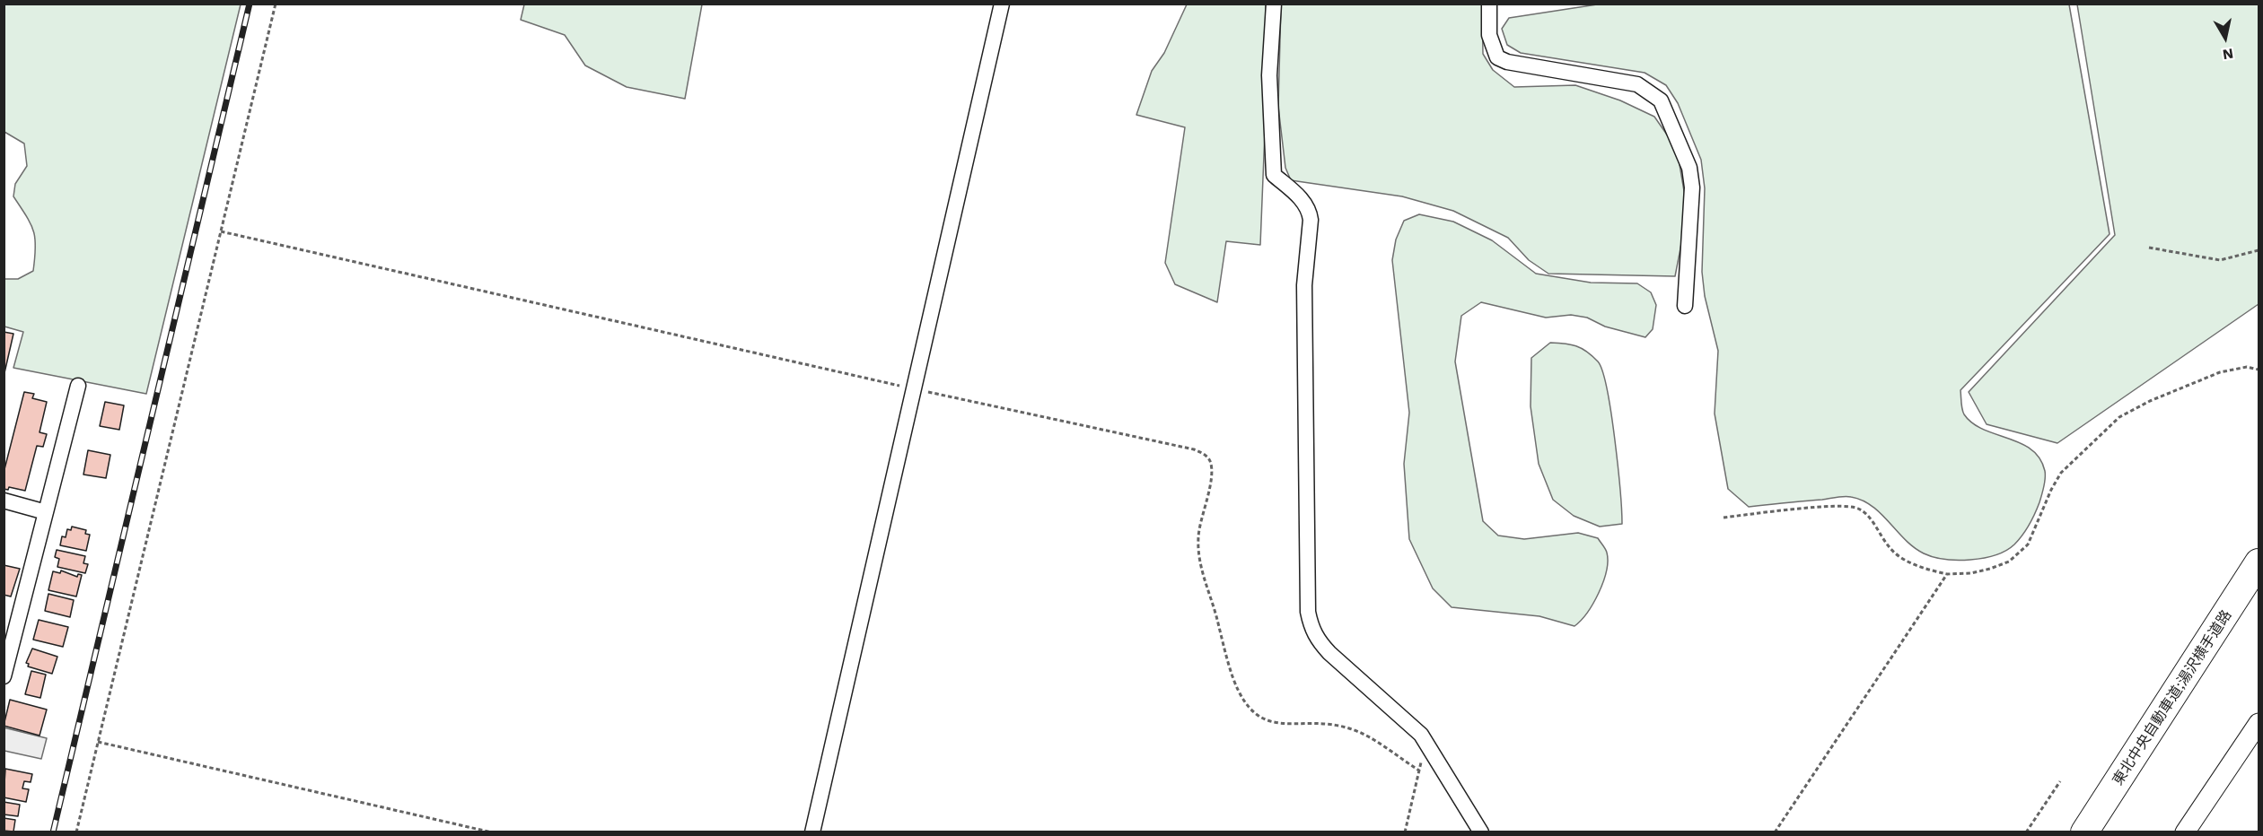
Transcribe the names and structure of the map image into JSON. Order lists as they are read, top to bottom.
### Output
{
  "streets": {
    "highway": ["東北中央自動車道;湯沢横手道路"]
  },
  "north": "bottom"
}
